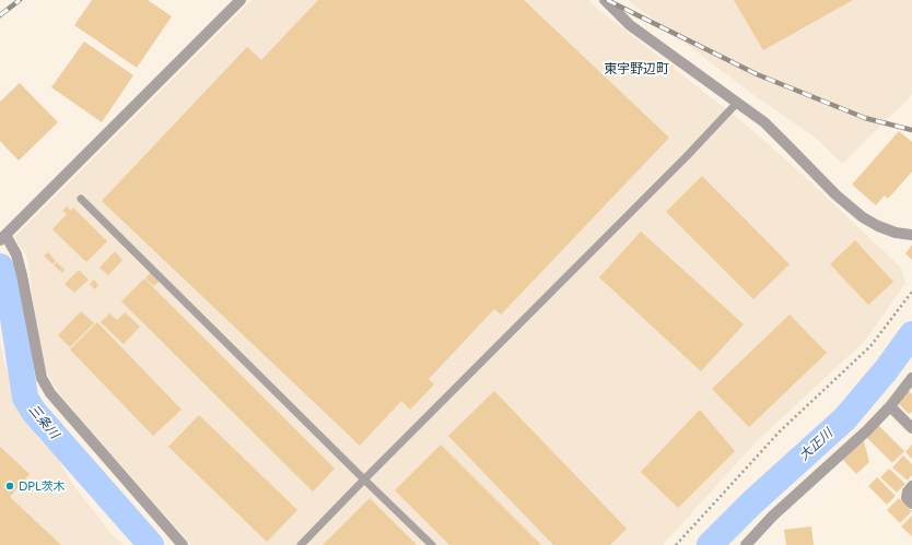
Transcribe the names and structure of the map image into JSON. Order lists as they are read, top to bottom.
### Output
{
  "districts": ["東宇野辺町"],
  "water": ["三条川", "大正川"],
  "places": ["DPL茨木"]
}
